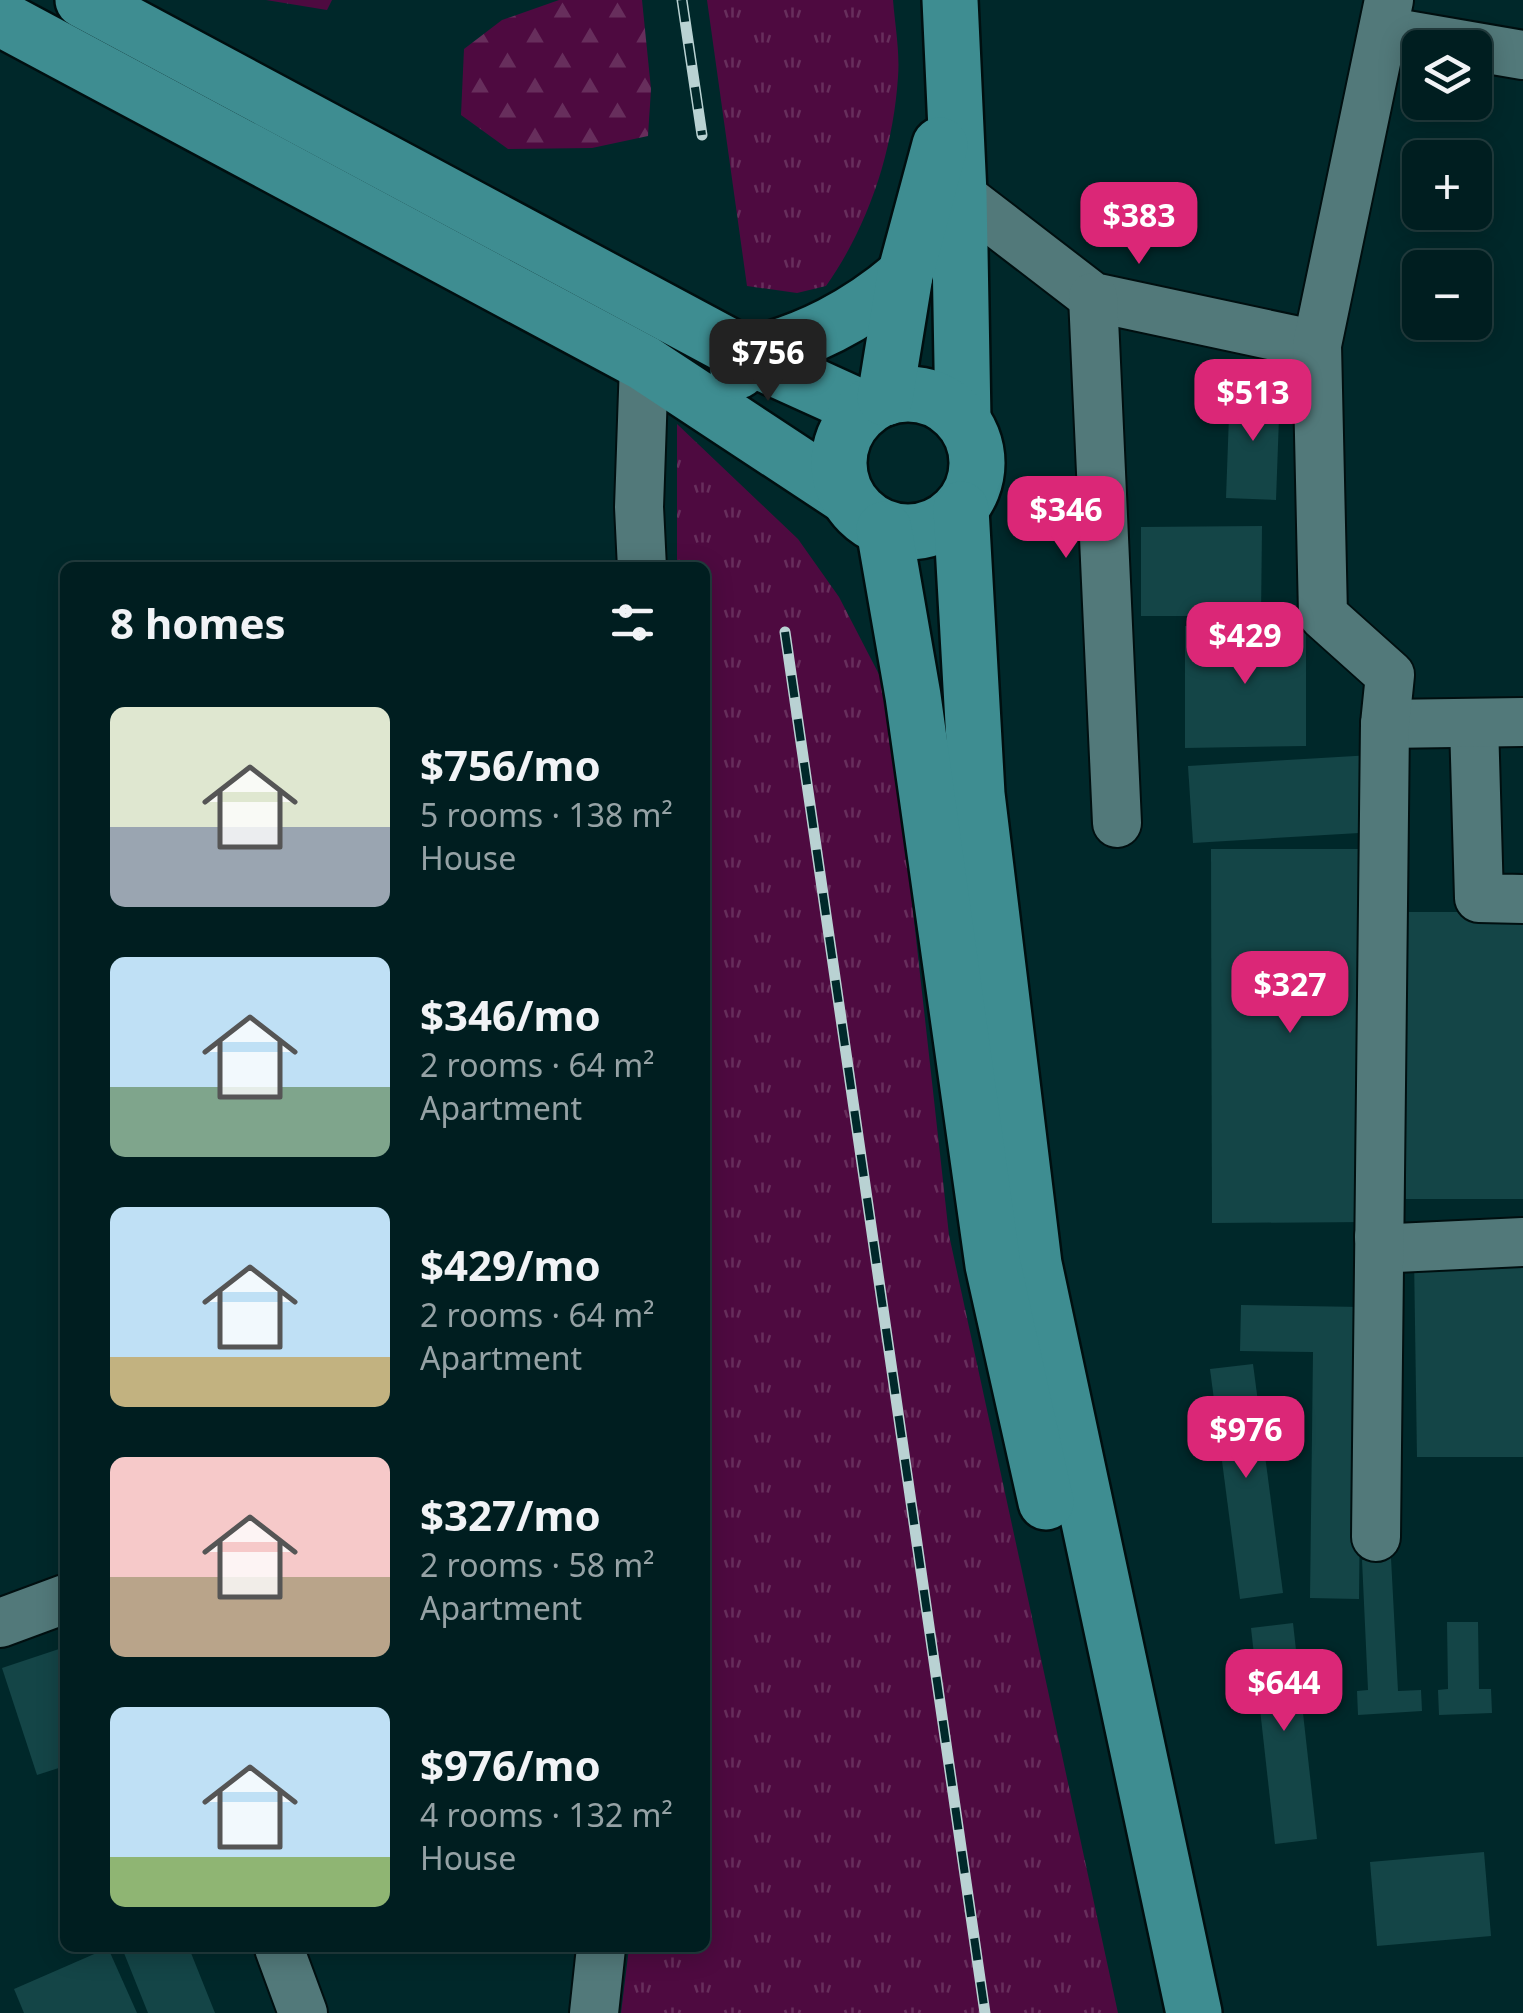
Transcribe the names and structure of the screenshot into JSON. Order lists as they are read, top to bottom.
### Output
{
  "page": {
    "map_buttons": ["+", "−"],
    "price": [
      "$383",
      "$756",
      "$513",
      "$346",
      "$429",
      "$327",
      "$976",
      "$644"
    ],
    "heading": "8 homes",
    "list": [
      {
        "name": "$756/mo",
        "note": "5 rooms · 138 m² · House"
      },
      {
        "name": "$346/mo",
        "note": "2 rooms · 64 m² · Apartment"
      },
      {
        "name": "$429/mo",
        "note": "2 rooms · 64 m² · Apartment"
      },
      {
        "name": "$327/mo",
        "note": "2 rooms · 58 m² · Apartment"
      },
      {
        "name": "$976/mo",
        "note": "4 rooms · 132 m² · House"
      }
    ]
  }
}
